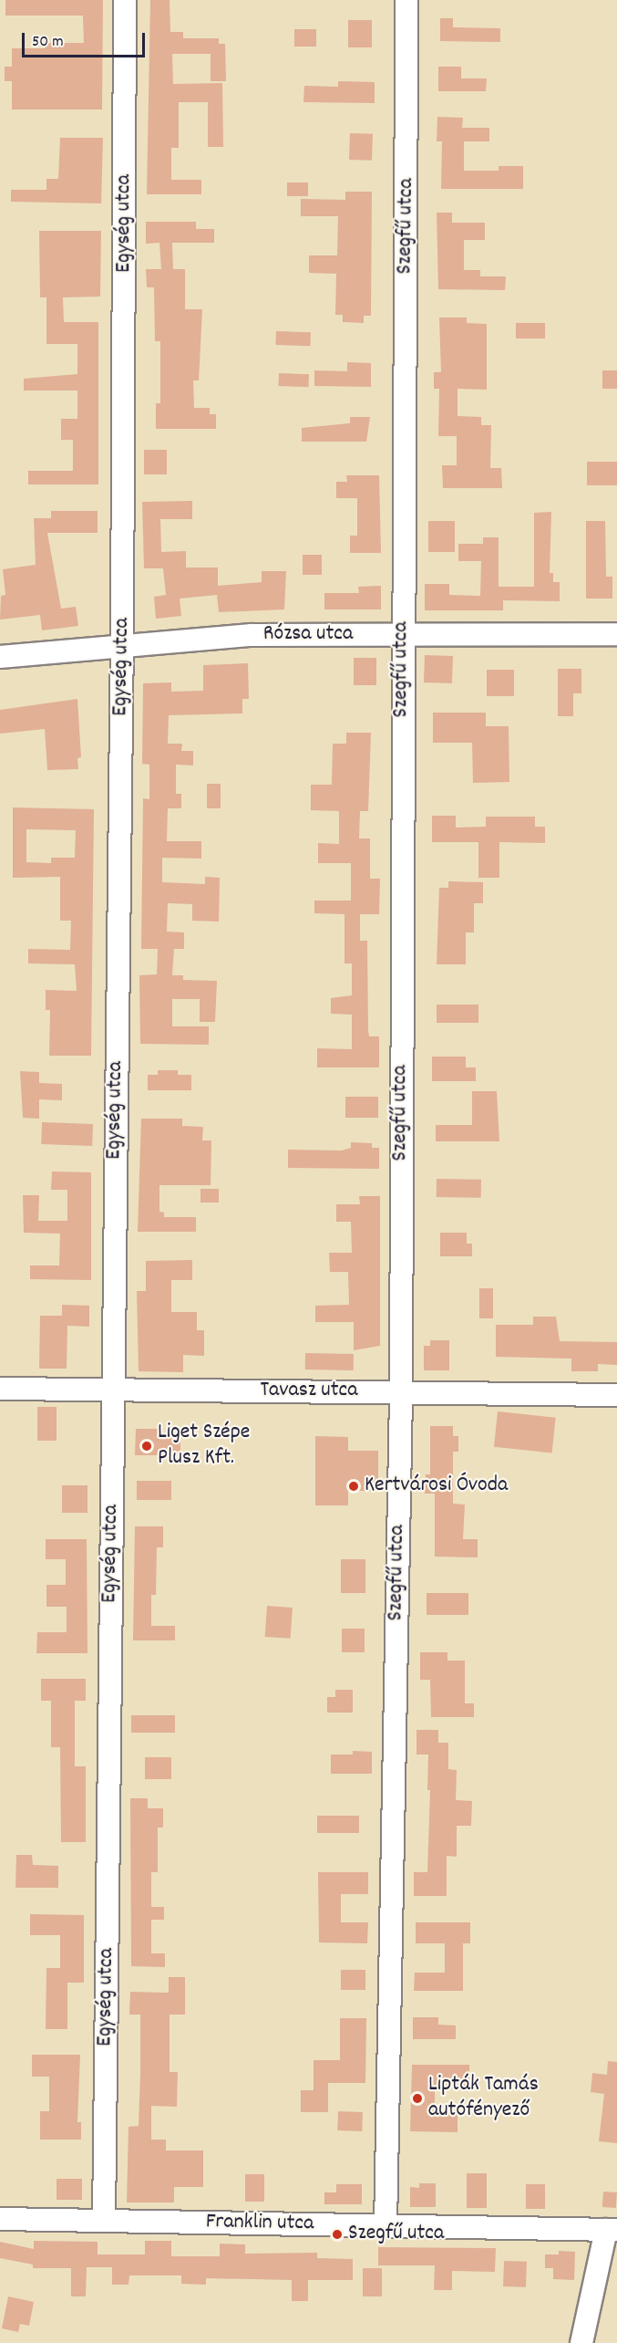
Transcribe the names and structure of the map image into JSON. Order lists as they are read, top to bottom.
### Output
{
  "streets": {
    "street": [
      "Egység utca",
      "Szegfű utca",
      "Rózsa utca",
      "Tavasz utca",
      "Franklin utca"
    ]
  },
  "crossings": [
    ["Egység utca", "Rózsa utca"],
    ["Egység utca", "Tavasz utca"],
    ["Egység utca", "Franklin utca"],
    ["Szegfű utca", "Rózsa utca"],
    ["Szegfű utca", "Tavasz utca"],
    ["Szegfű utca", "Franklin utca"]
  ],
  "places": [
    "Liget Szépe Plusz Kft.",
    "Kertvárosi Óvoda",
    "Lipták Tamás autófényező",
    "Szegfű utca"
  ],
  "scale_bar": "50 m"
}
